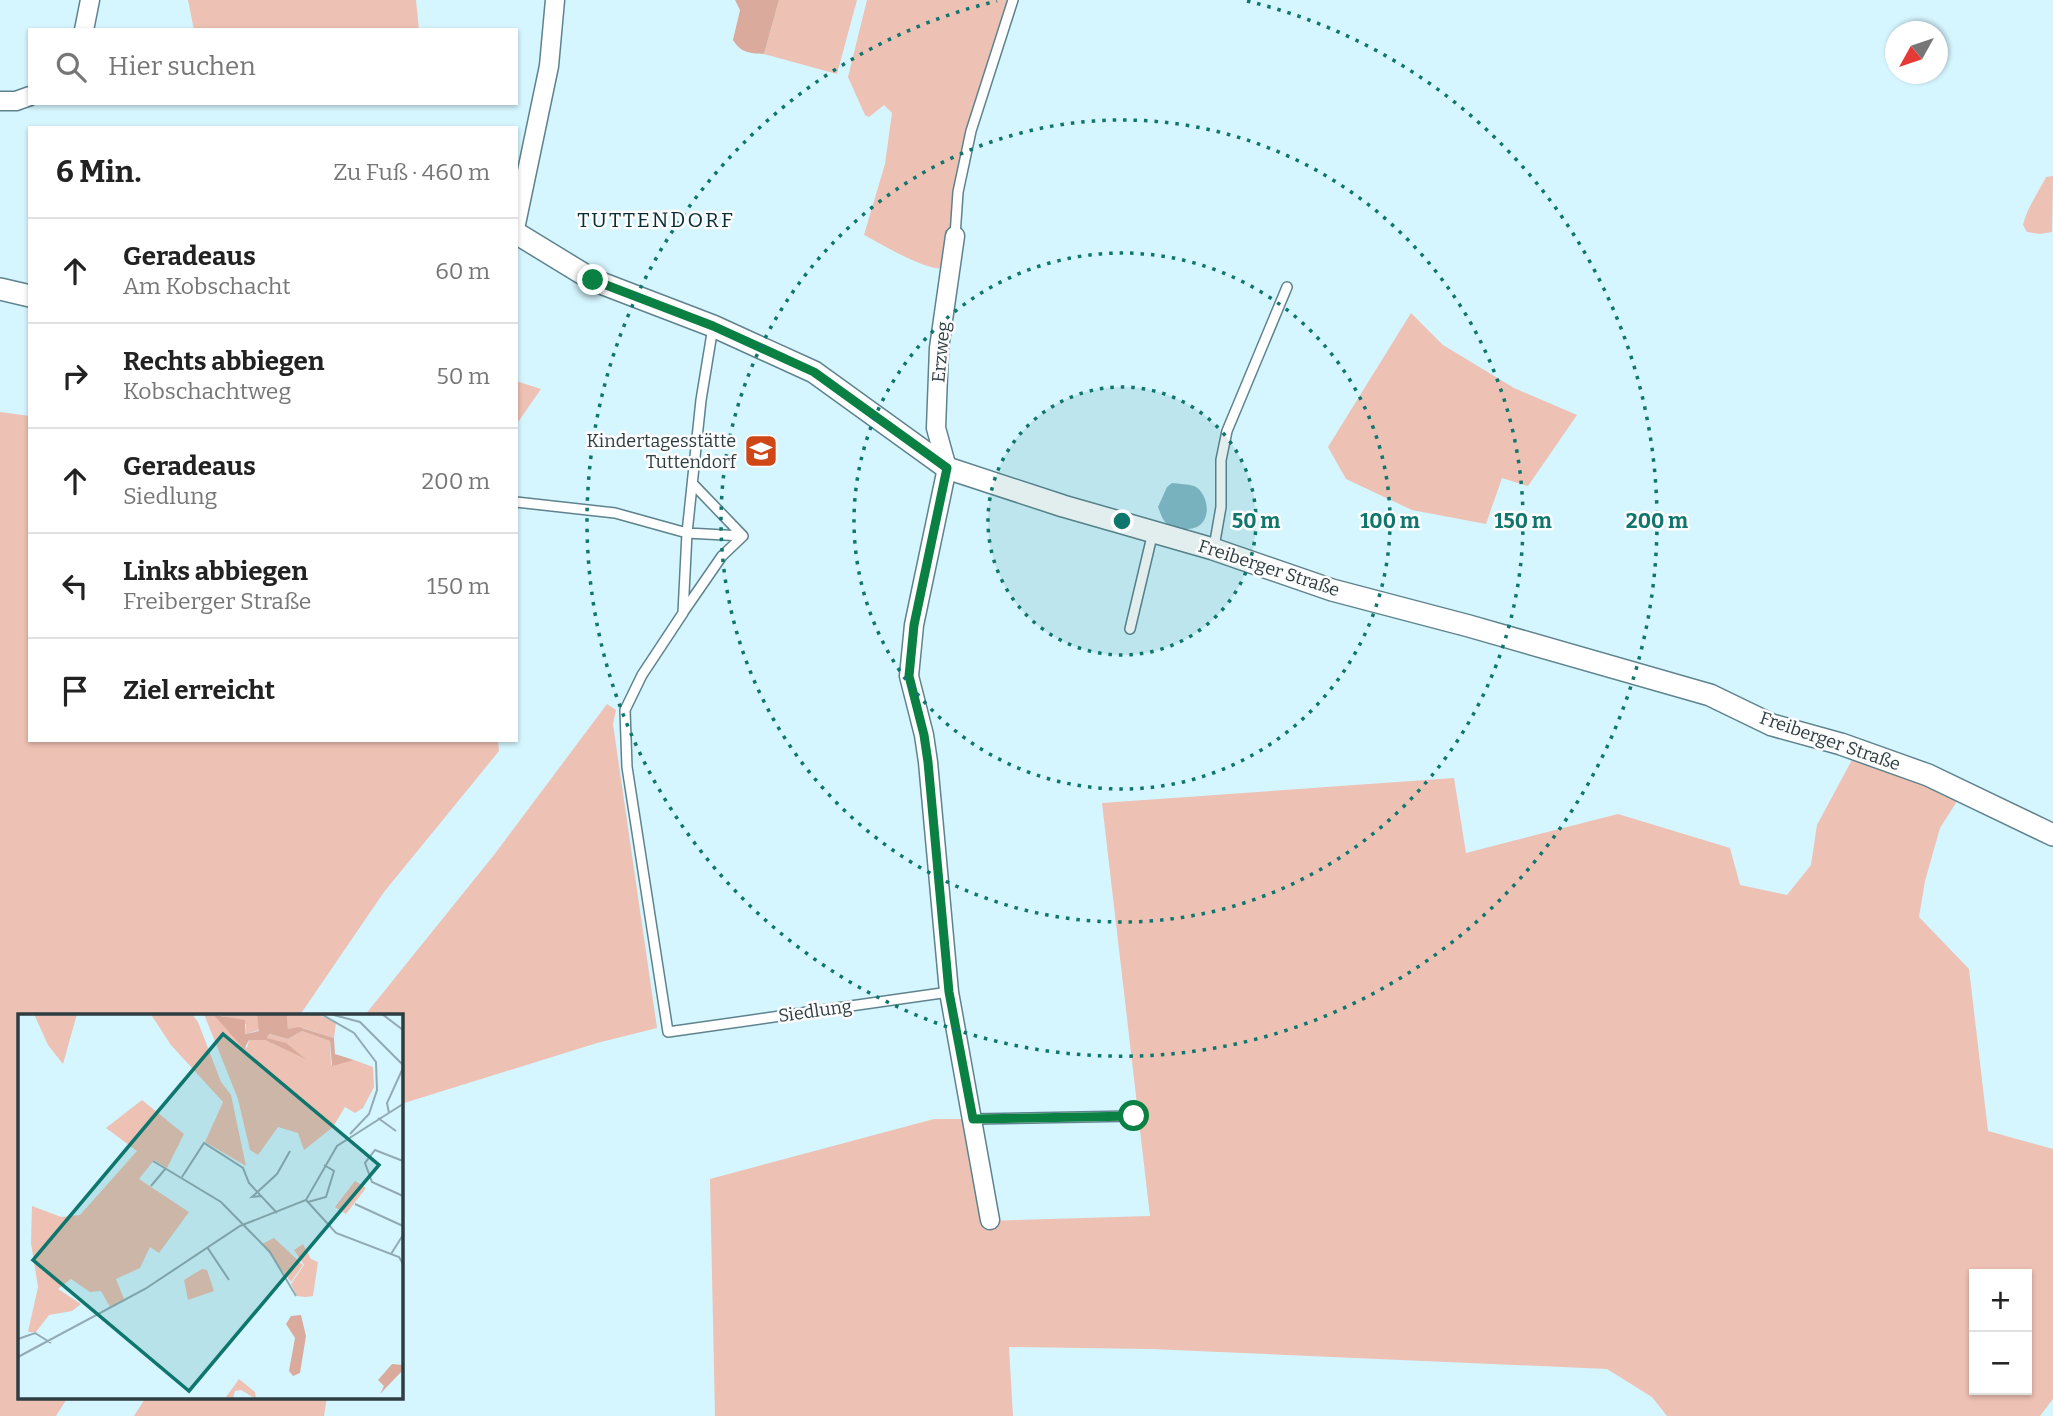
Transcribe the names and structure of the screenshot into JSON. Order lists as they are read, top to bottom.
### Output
{
  "streets": {
    "street": ["Erzweg", "Freiberger Straße"],
    "lane": ["Siedlung"]
  },
  "crossings": [
    ["Erzweg", "Freiberger Straße"]
  ],
  "districts": ["TUTTENDORF"],
  "places": {
    "school or university": ["Kindertagesstätte Tuttendorf"]
  },
  "north": "bottom left",
  "page": {
    "search": "Hier suchen",
    "heading": ["6 Min.", "Zu Fuß · 460 m"],
    "list": [
      ["Geradeaus", "Am Kobschacht", "60 m"],
      ["Rechts abbiegen", "Kobschachtweg", "50 m"],
      ["Geradeaus", "Siedlung", "200 m"],
      ["Links abbiegen", "Freiberger Straße", "150 m"],
      "Ziel erreicht"
    ],
    "map_buttons": ["+", "−"]
  },
  "rings": [
    "50 m",
    "100 m",
    "150 m",
    "200 m"
  ]
}
